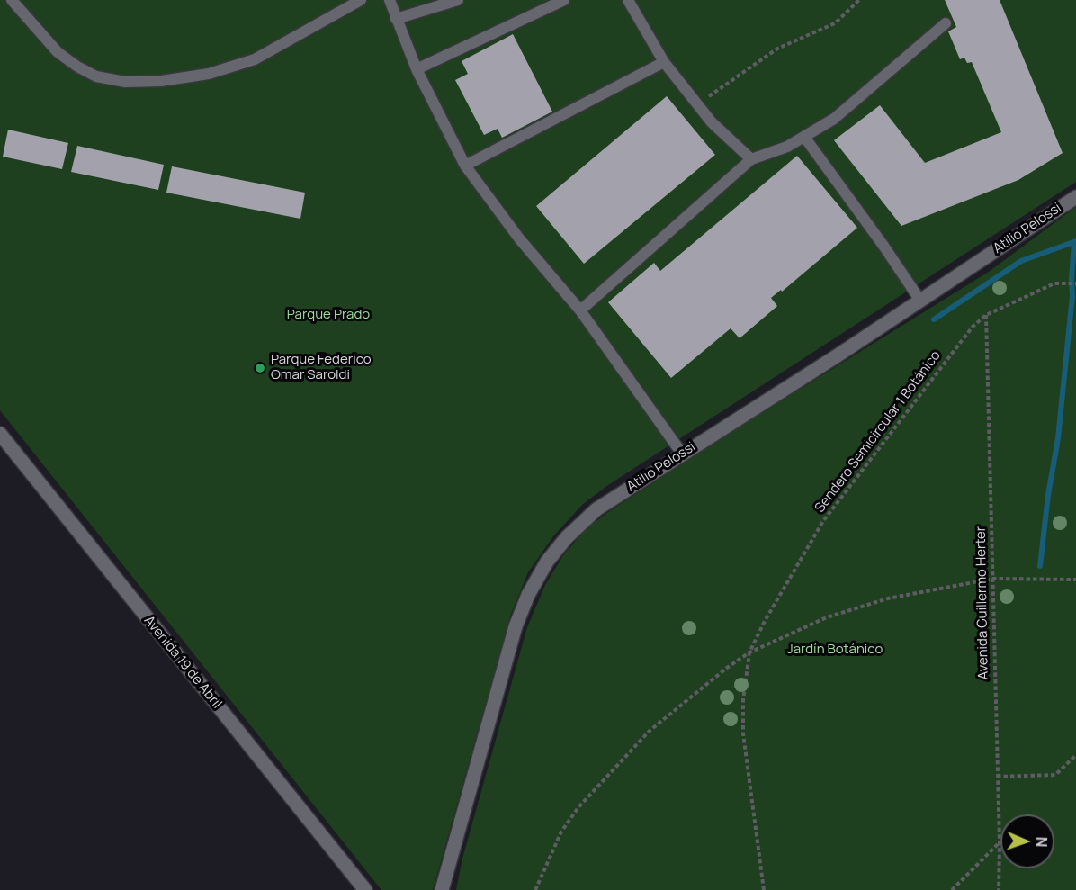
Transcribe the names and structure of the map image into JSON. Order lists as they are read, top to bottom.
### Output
{
  "streets": {
    "street": ["Atilio Pelossi", "Avenida 19 de Abril"],
    "path": ["Sendero Semicircular 1 Botánico", "Avenida Guillermo Herter"]
  },
  "crossings": [
    ["Sendero Semicircular 1 Botánico", "Avenida Guillermo Herter"]
  ],
  "parks": ["Parque Prado", "Jardín Botánico"],
  "places": ["Parque Federico Omar Saroldi"],
  "north": "right"
}
